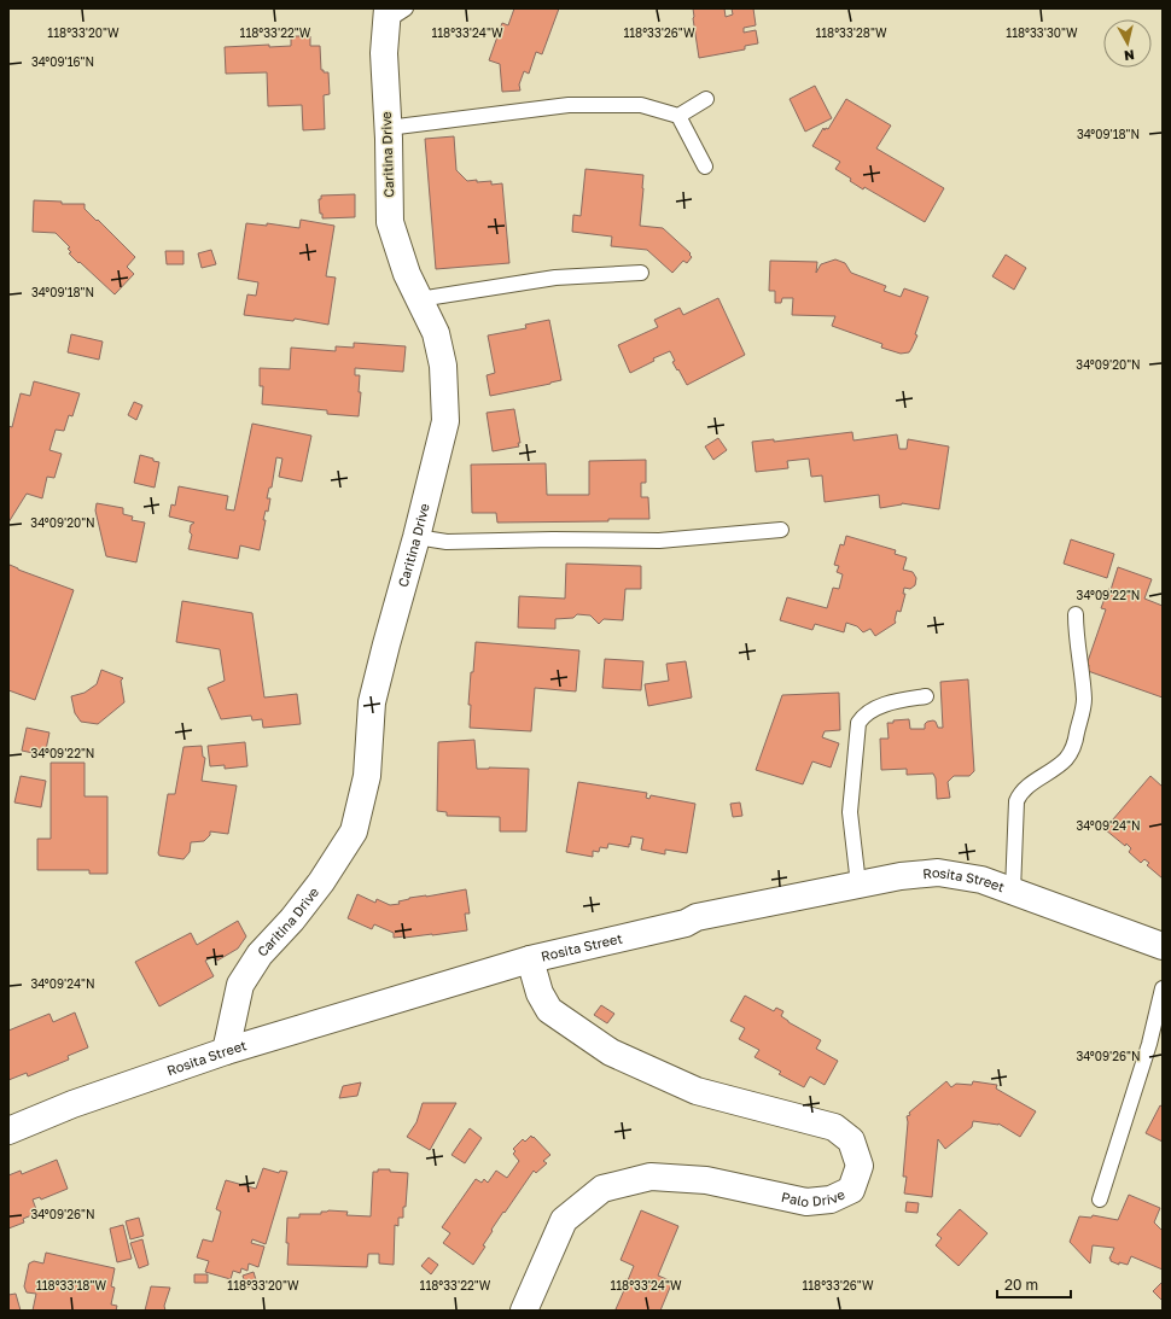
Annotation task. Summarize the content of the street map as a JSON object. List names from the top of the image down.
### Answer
{
  "streets": {
    "street": ["Caritina Drive", "Rosita Street", "Palo Drive"]
  },
  "crossings": [
    ["Caritina Drive", "Rosita Street"],
    ["Rosita Street", "Palo Drive"]
  ],
  "scale_bar": "20 m",
  "north": "bottom",
  "coordinates": [
    "118°33'20\"W",
    "118°33'22\"W",
    "118°33'24\"W",
    "118°33'26\"W",
    "118°33'28\"W",
    "118°33'30\"W",
    "34°09'16\"N",
    "34°09'18\"N",
    "34°09'20\"N",
    "34°09'22\"N",
    "34°09'24\"N",
    "34°09'26\"N",
    "118°33'18\"W"
  ]
}
